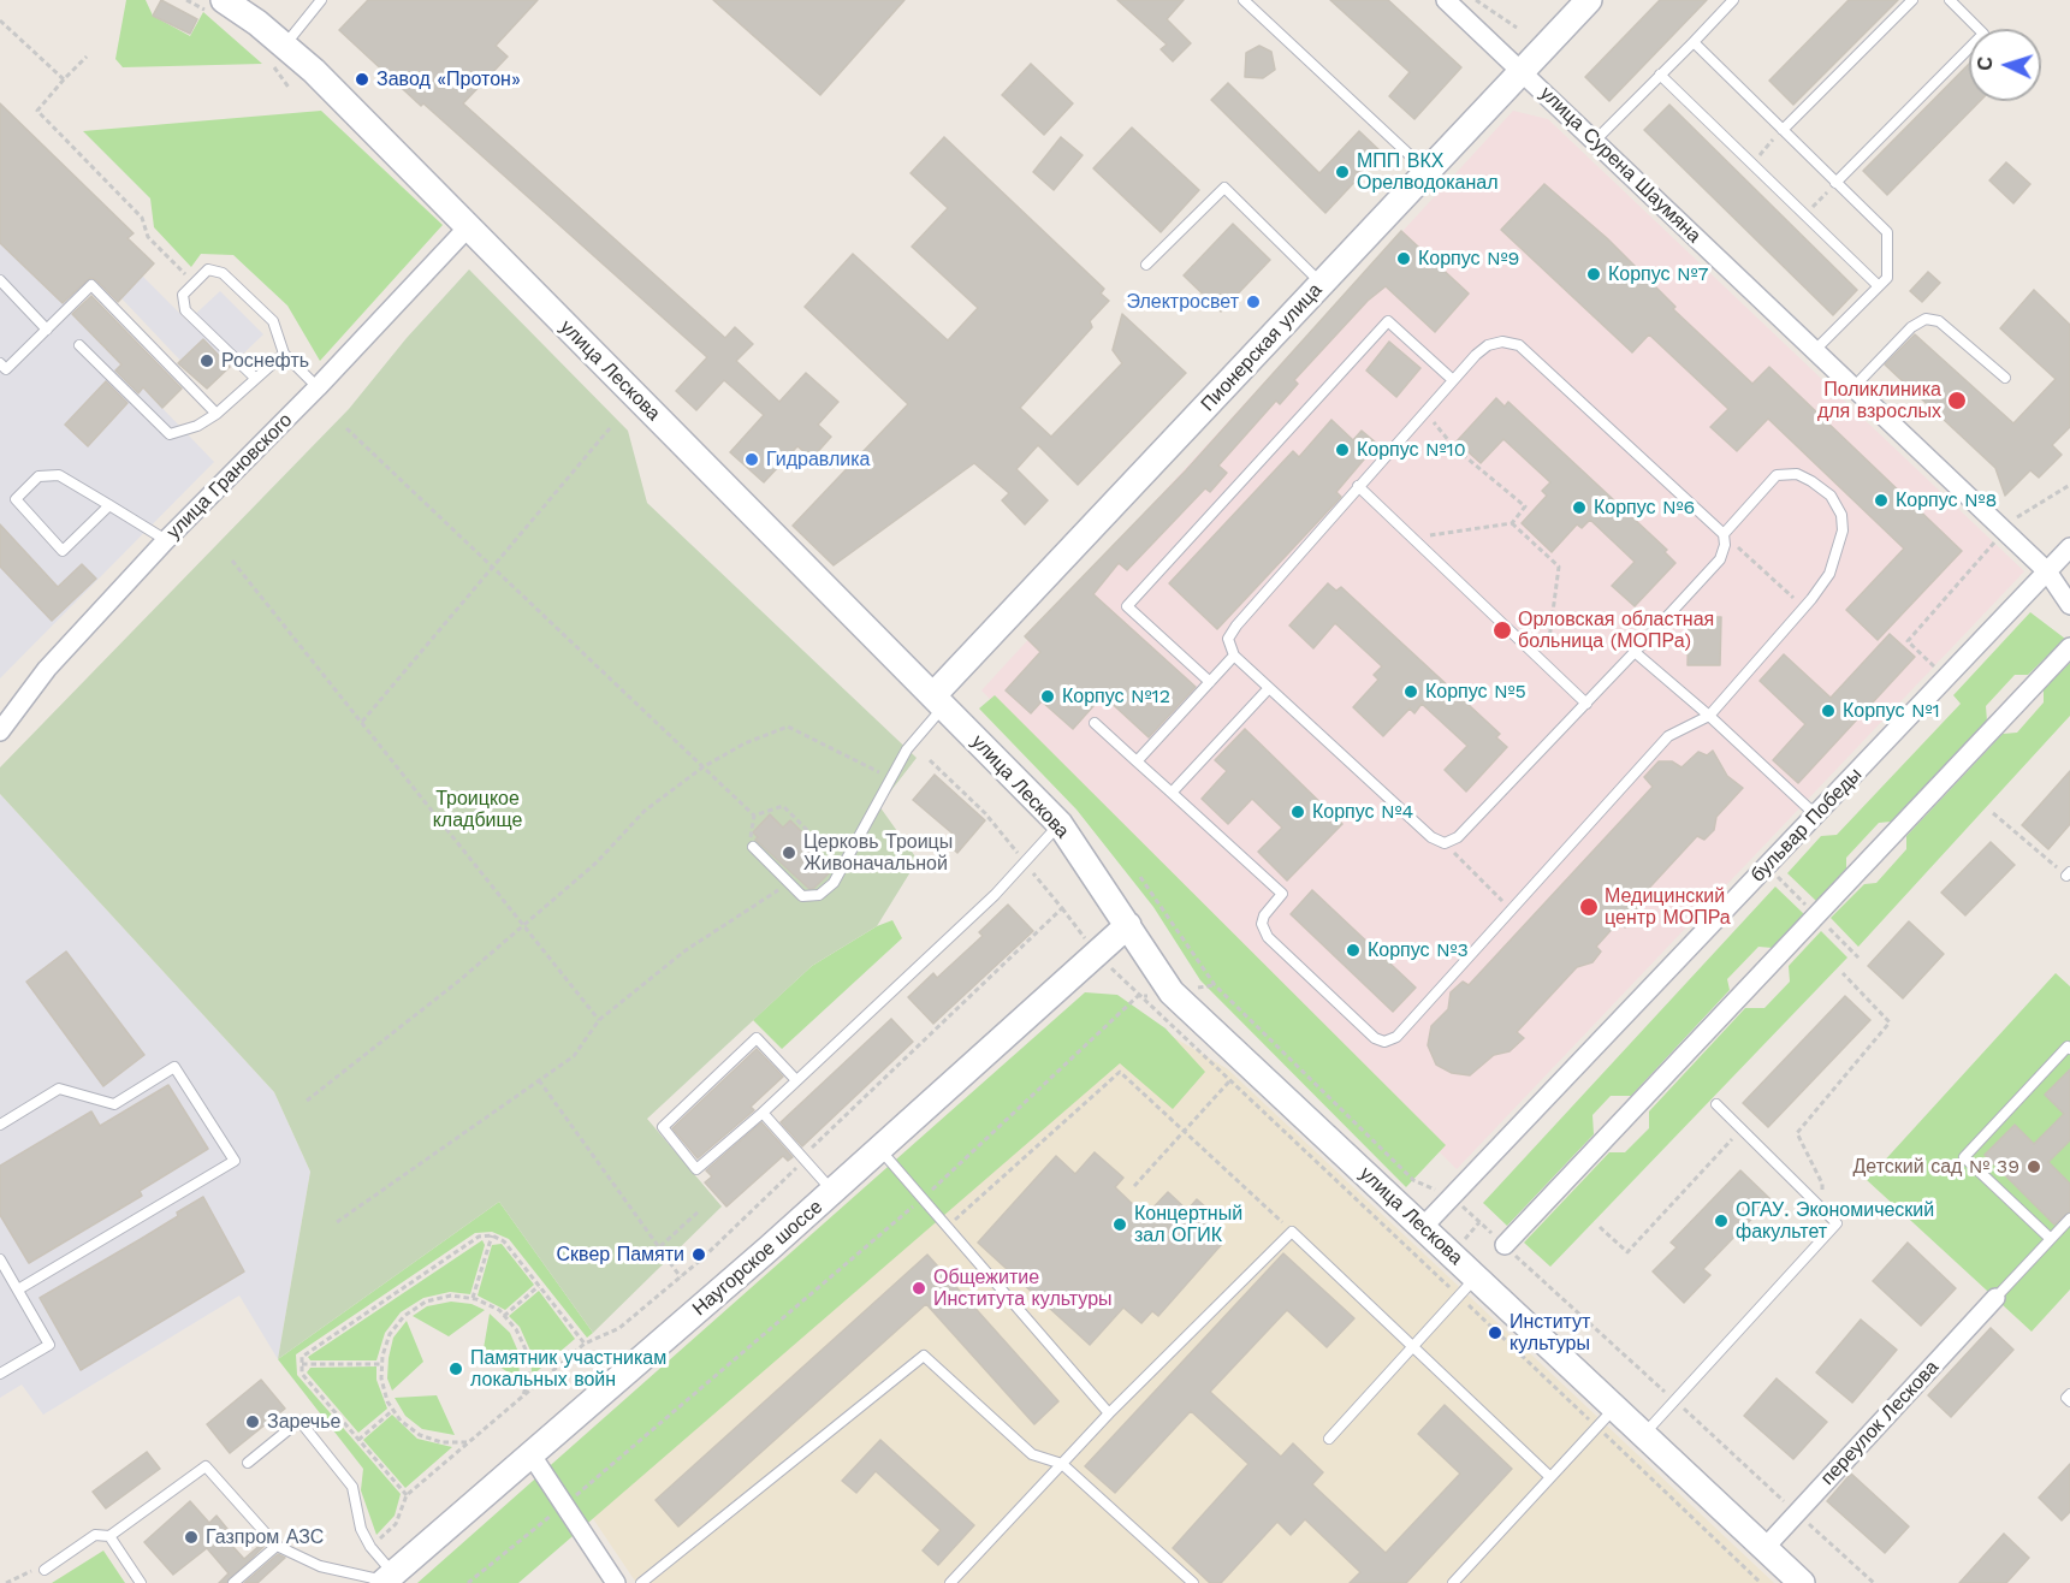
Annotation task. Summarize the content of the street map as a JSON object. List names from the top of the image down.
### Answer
{
  "streets": {
    "main road": ["Пионерская улица", "улица Лескова", "Наугорское шоссе"],
    "street": [
      "улица Сурена Шаумяна",
      "улица Грановского",
      "бульвар Победы",
      "переулок Лескова"
    ]
  },
  "crossings": [
    ["улица Сурена Шаумяна", "Пионерская улица"],
    ["улица Сурена Шаумяна", "бульвар Победы"],
    ["Пионерская улица", "улица Лескова"],
    ["улица Лескова", "улица Грановского"],
    ["улица Лескова", "бульвар Победы"],
    ["улица Лескова", "Наугорское шоссе"],
    ["улица Лескова", "переулок Лескова"]
  ],
  "parks": ["Троицкое кладбище"],
  "places": [
    "Завод «Протон»",
    "МПП ВКХ Орелводоканал",
    "Корпус №9",
    "Корпус №7",
    "Электросвет",
    "Роснефть",
    "Поликлиника для взрослых",
    "Корпус №10",
    "Гидравлика",
    "Корпус №8",
    "Корпус №6",
    "Орловская областная больница (МОПРа)",
    "Корпус №5",
    "Корпус №12",
    "Корпус №1",
    "Корпус №4",
    "Церковь Троицы Живоначальной",
    "Медицинский центр МОПРа",
    "Корпус №3",
    "Детский сад № 39",
    "ОГАУ. Экономический факультет",
    "Концертный зал ОГИК",
    "Сквер Памяти",
    "Общежитие Института культуры",
    "Институт культуры",
    "Памятник участникам локальных войн",
    "Заречье",
    "Газпром АЗС"
  ],
  "north": "left"
}
